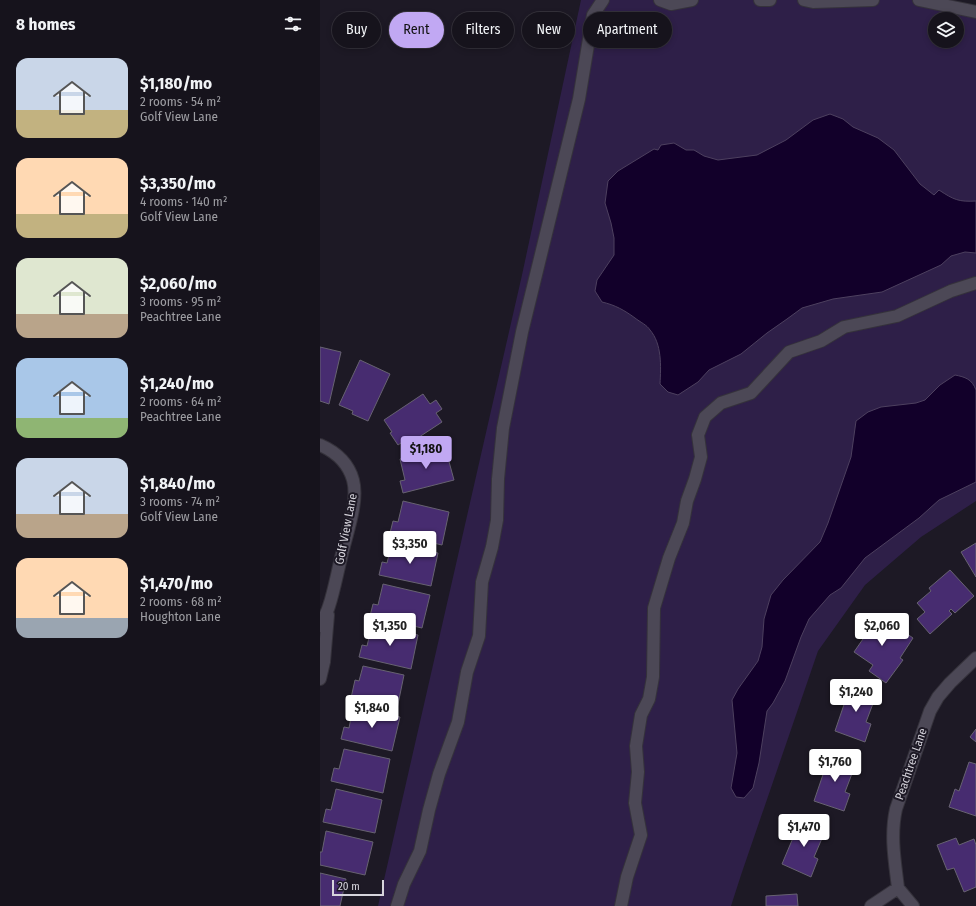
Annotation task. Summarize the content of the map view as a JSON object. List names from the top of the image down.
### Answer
{
  "streets": {
    "street": ["Golf View Lane", "Peachtree Lane"]
  },
  "scale_bar": "20 m",
  "page": {
    "heading": "8 homes",
    "chip": [
      "Buy",
      "Rent",
      "Filters",
      "New",
      "Apartment"
    ],
    "list": [
      {
        "name": "$1,180/mo",
        "note": "2 rooms · 54 m² · Golf View Lane"
      },
      {
        "name": "$3,350/mo",
        "note": "4 rooms · 140 m² · Golf View Lane"
      },
      {
        "name": "$2,060/mo",
        "note": "3 rooms · 95 m² · Peachtree Lane"
      },
      {
        "name": "$1,240/mo",
        "note": "2 rooms · 64 m² · Peachtree Lane"
      },
      {
        "name": "$1,840/mo",
        "note": "3 rooms · 74 m² · Golf View Lane"
      },
      {
        "name": "$1,470/mo",
        "note": "2 rooms · 68 m² · Houghton Lane"
      }
    ],
    "price": [
      "$1,180",
      "$3,350",
      "$1,350",
      "$2,060",
      "$1,240",
      "$1,840",
      "$1,760",
      "$1,470"
    ],
    "scale": "20 m"
  }
}
